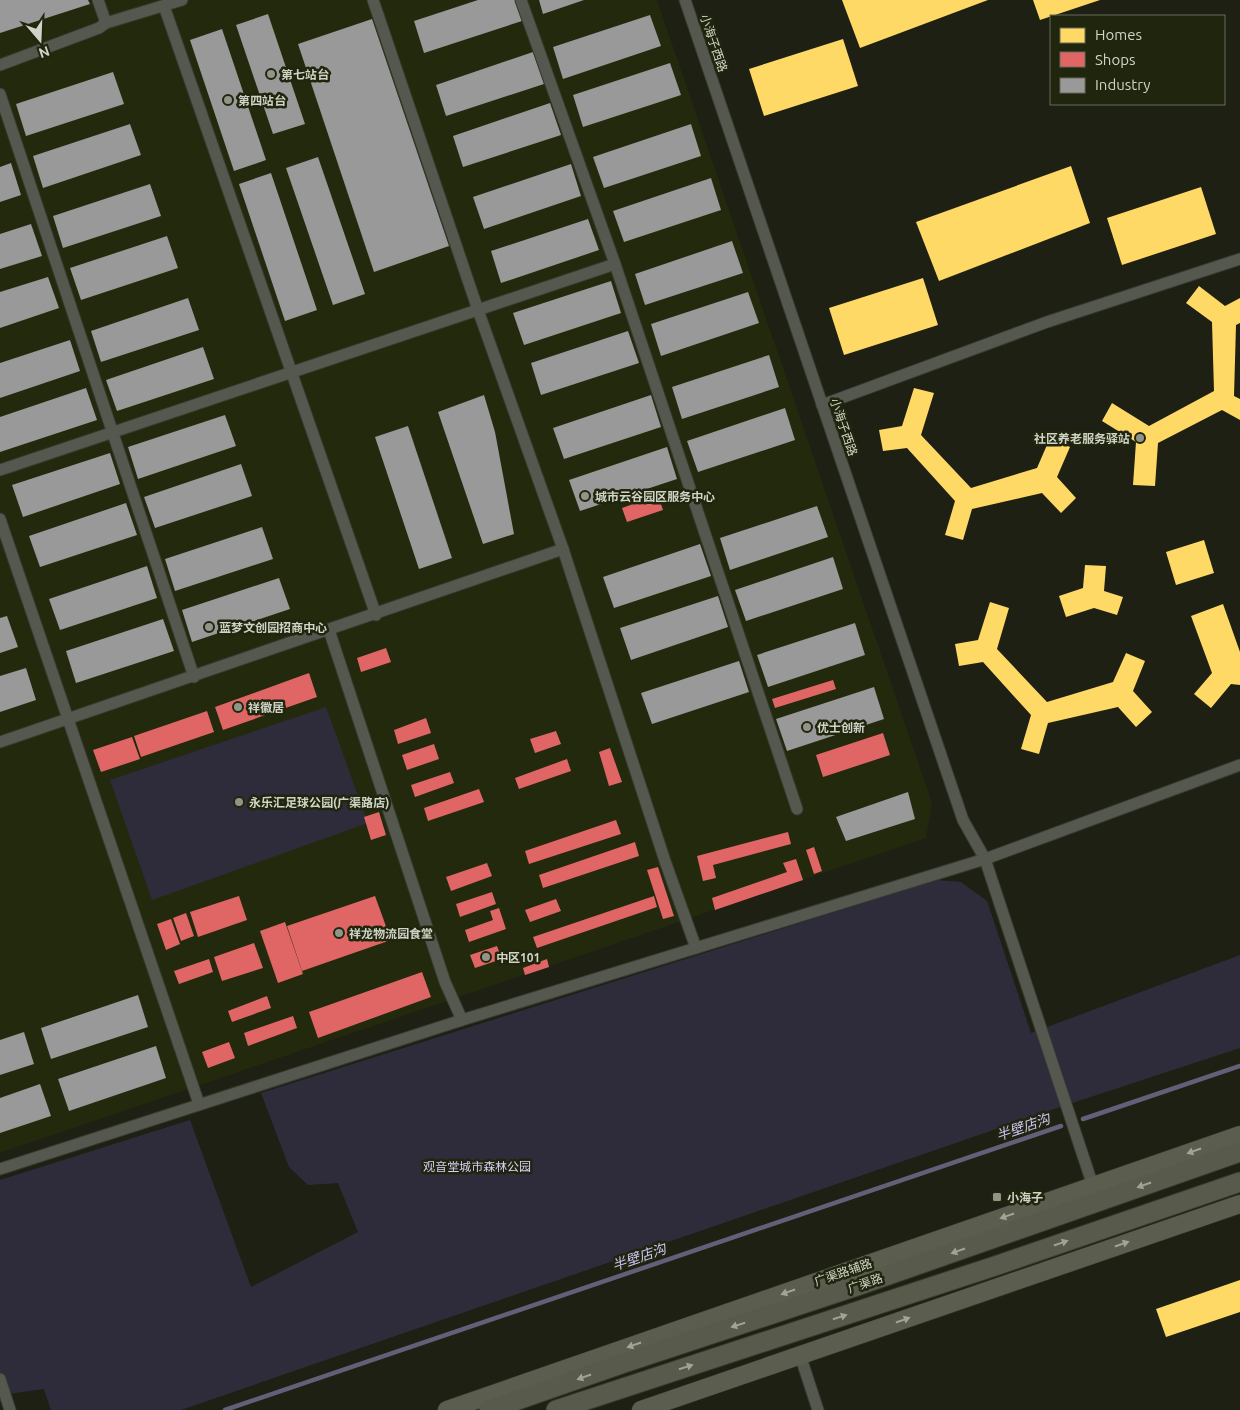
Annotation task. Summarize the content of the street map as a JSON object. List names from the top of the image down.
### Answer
{
  "streets": {
    "highway": ["广渠路"],
    "main road": ["广渠路辅路"],
    "street": ["小海子西路"]
  },
  "crossings": [
    ["小海子西路", "广渠路辅路"]
  ],
  "water": ["半壁店沟"],
  "parks": ["观音堂城市森林公园"],
  "places": {
    "other": [
      "第七站台",
      "第四站台",
      "社区养老服务驿站",
      "城市云谷园区服务中心",
      "蓝梦文创园招商中心",
      "祥徽居",
      "优士创新",
      "永乐汇足球公园(广渠路店)",
      "祥龙物流园食堂",
      "中区101"
    ],
    "transit": ["小海子"]
  },
  "legend": ["Homes", "Shops", "Industry"],
  "north": "bottom"
}
